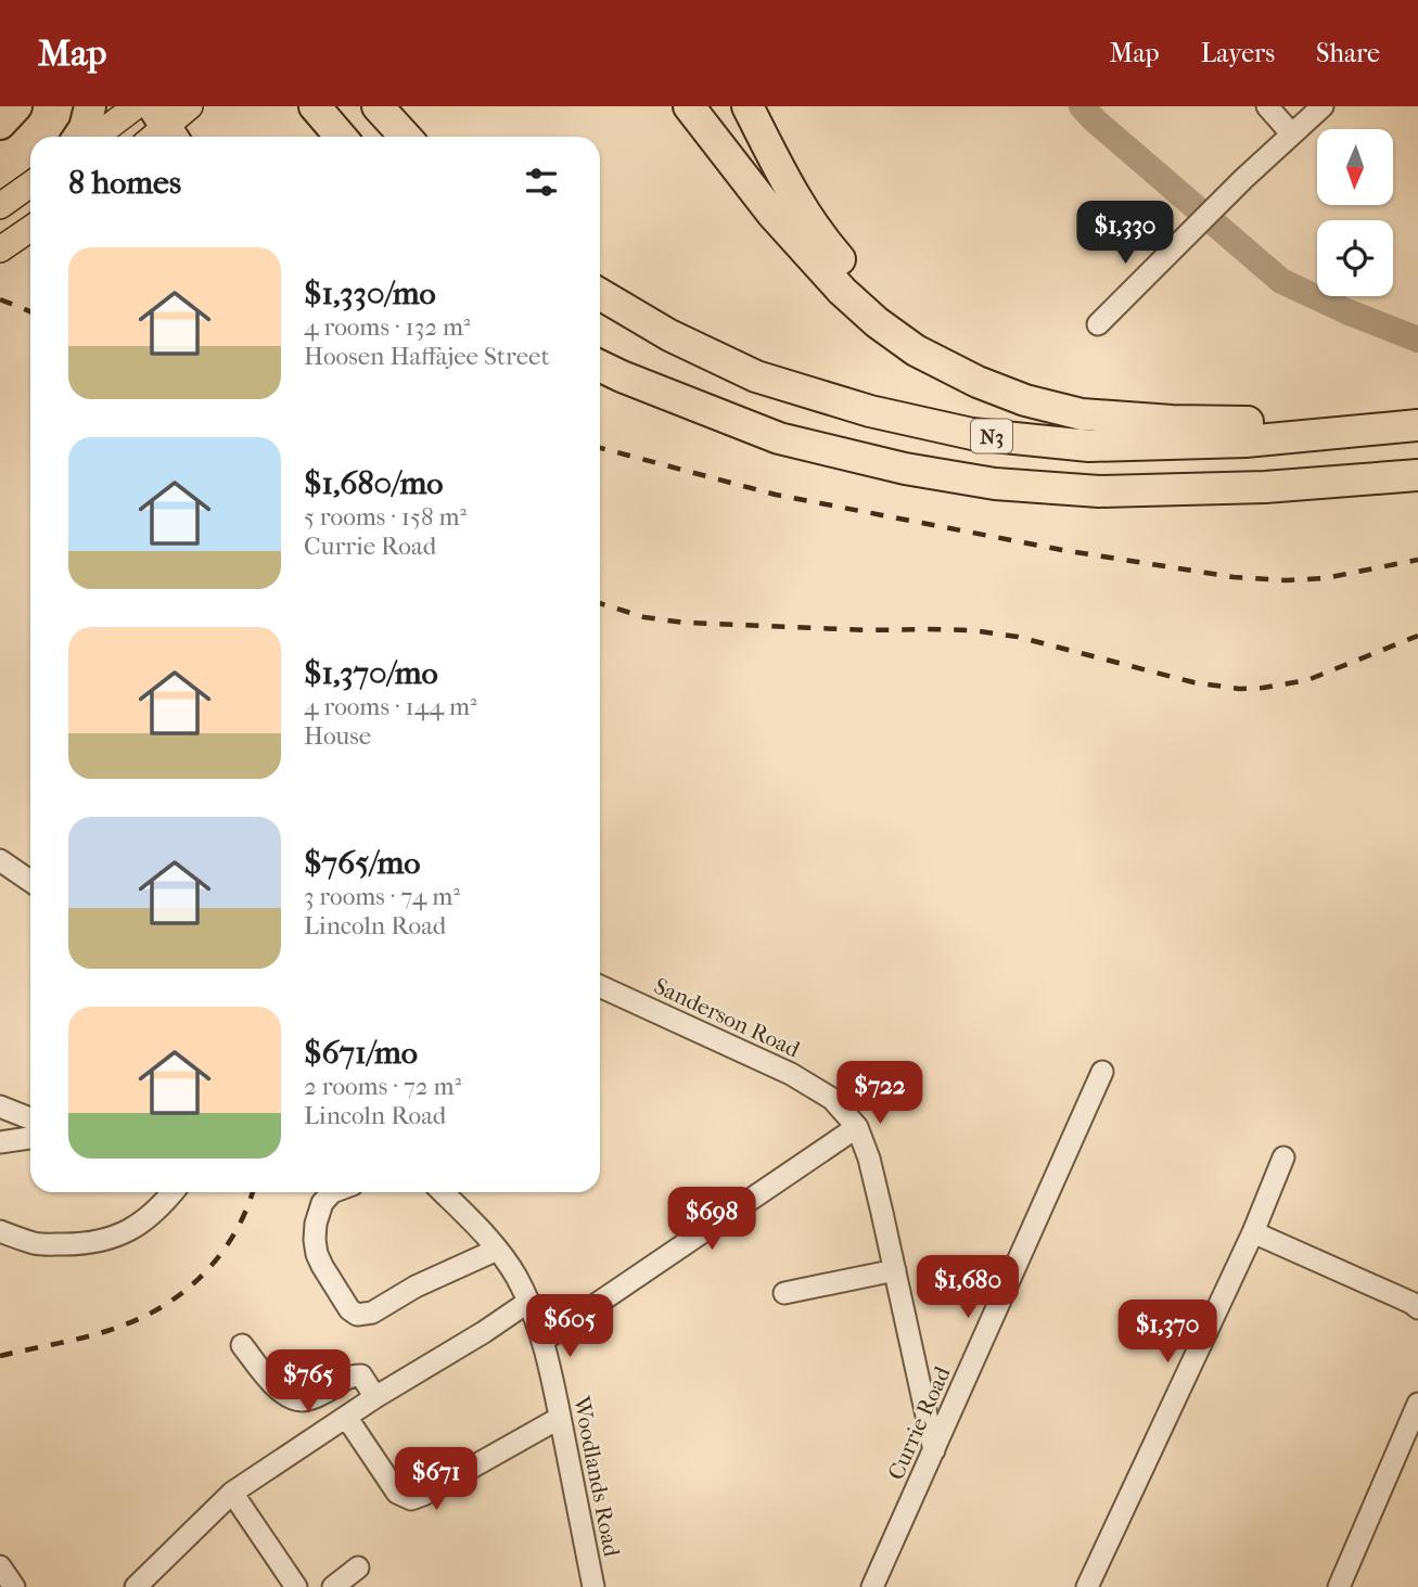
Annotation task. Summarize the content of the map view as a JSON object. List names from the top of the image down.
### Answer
{
  "streets": {
    "highway": ["N3"],
    "street": ["Sanderson Road", "Currie Road", "Woodlands Road"]
  },
  "crossings": [
    ["Sanderson Road", "Currie Road"]
  ],
  "north": "bottom",
  "page": {
    "header": "Map",
    "nav": ["Map", "Layers", "Share"],
    "heading": "8 homes",
    "price": [
      "$1,330",
      "$722",
      "$698",
      "$1,680",
      "$605",
      "$1,370",
      "$765",
      "$671"
    ],
    "list": [
      {
        "name": "$1,330/mo",
        "note": "4 rooms · 132 m² · Hoosen Haffajee Street"
      },
      {
        "name": "$1,680/mo",
        "note": "5 rooms · 158 m² · Currie Road"
      },
      {
        "name": "$1,370/mo",
        "note": "4 rooms · 144 m² · House"
      },
      {
        "name": "$765/mo",
        "note": "3 rooms · 74 m² · Lincoln Road"
      },
      {
        "name": "$671/mo",
        "note": "2 rooms · 72 m² · Lincoln Road"
      }
    ]
  }
}
